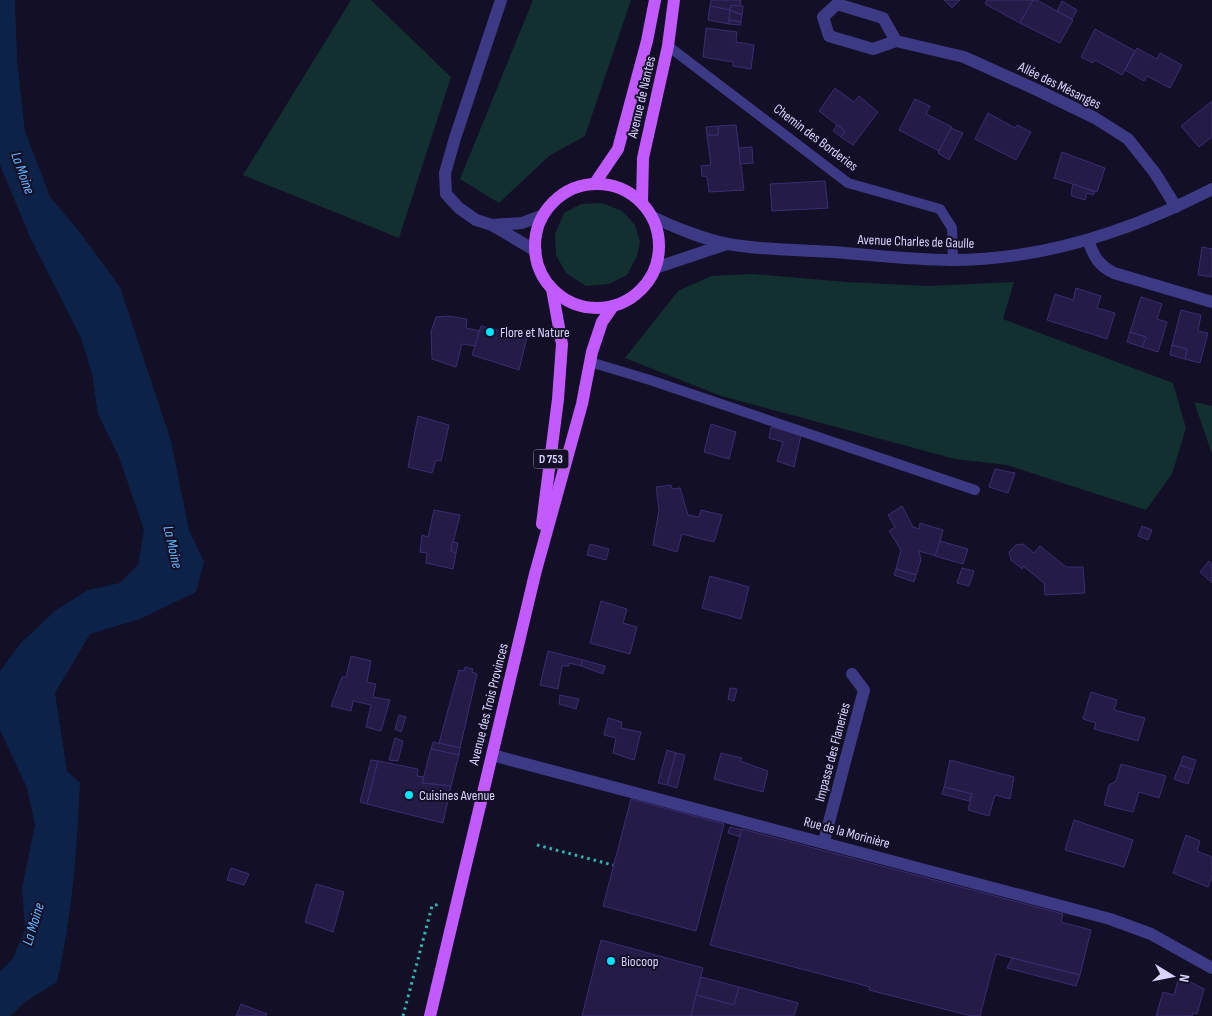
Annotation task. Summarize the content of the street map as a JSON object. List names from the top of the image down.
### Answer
{
  "streets": {
    "main road": ["Avenue de Nantes", "D 753", "Avenue des Trois Provinces"],
    "street": [
      "Allée des Mésanges",
      "Avenue Charles de Gaulle",
      "Impasse des Flaneries",
      "Rue de la Morinière"
    ],
    "lane": ["Chemin des Borderies"]
  },
  "crossings": [
    ["Allée des Mésanges", "Avenue Charles de Gaulle"],
    ["Avenue de Nantes", "Chemin des Borderies"],
    ["Avenue de Nantes", "Avenue Charles de Gaulle"],
    ["Avenue de Nantes", "Avenue des Trois Provinces"],
    ["Chemin des Borderies", "Avenue Charles de Gaulle"],
    ["Avenue Charles de Gaulle", "Avenue des Trois Provinces"],
    ["Avenue des Trois Provinces", "Rue de la Morinière"],
    ["Impasse des Flaneries", "Rue de la Morinière"]
  ],
  "water": ["La Moine"],
  "places": ["Flore et Nature", "Cuisines Avenue", "Biocoop"],
  "north": "right"
}
